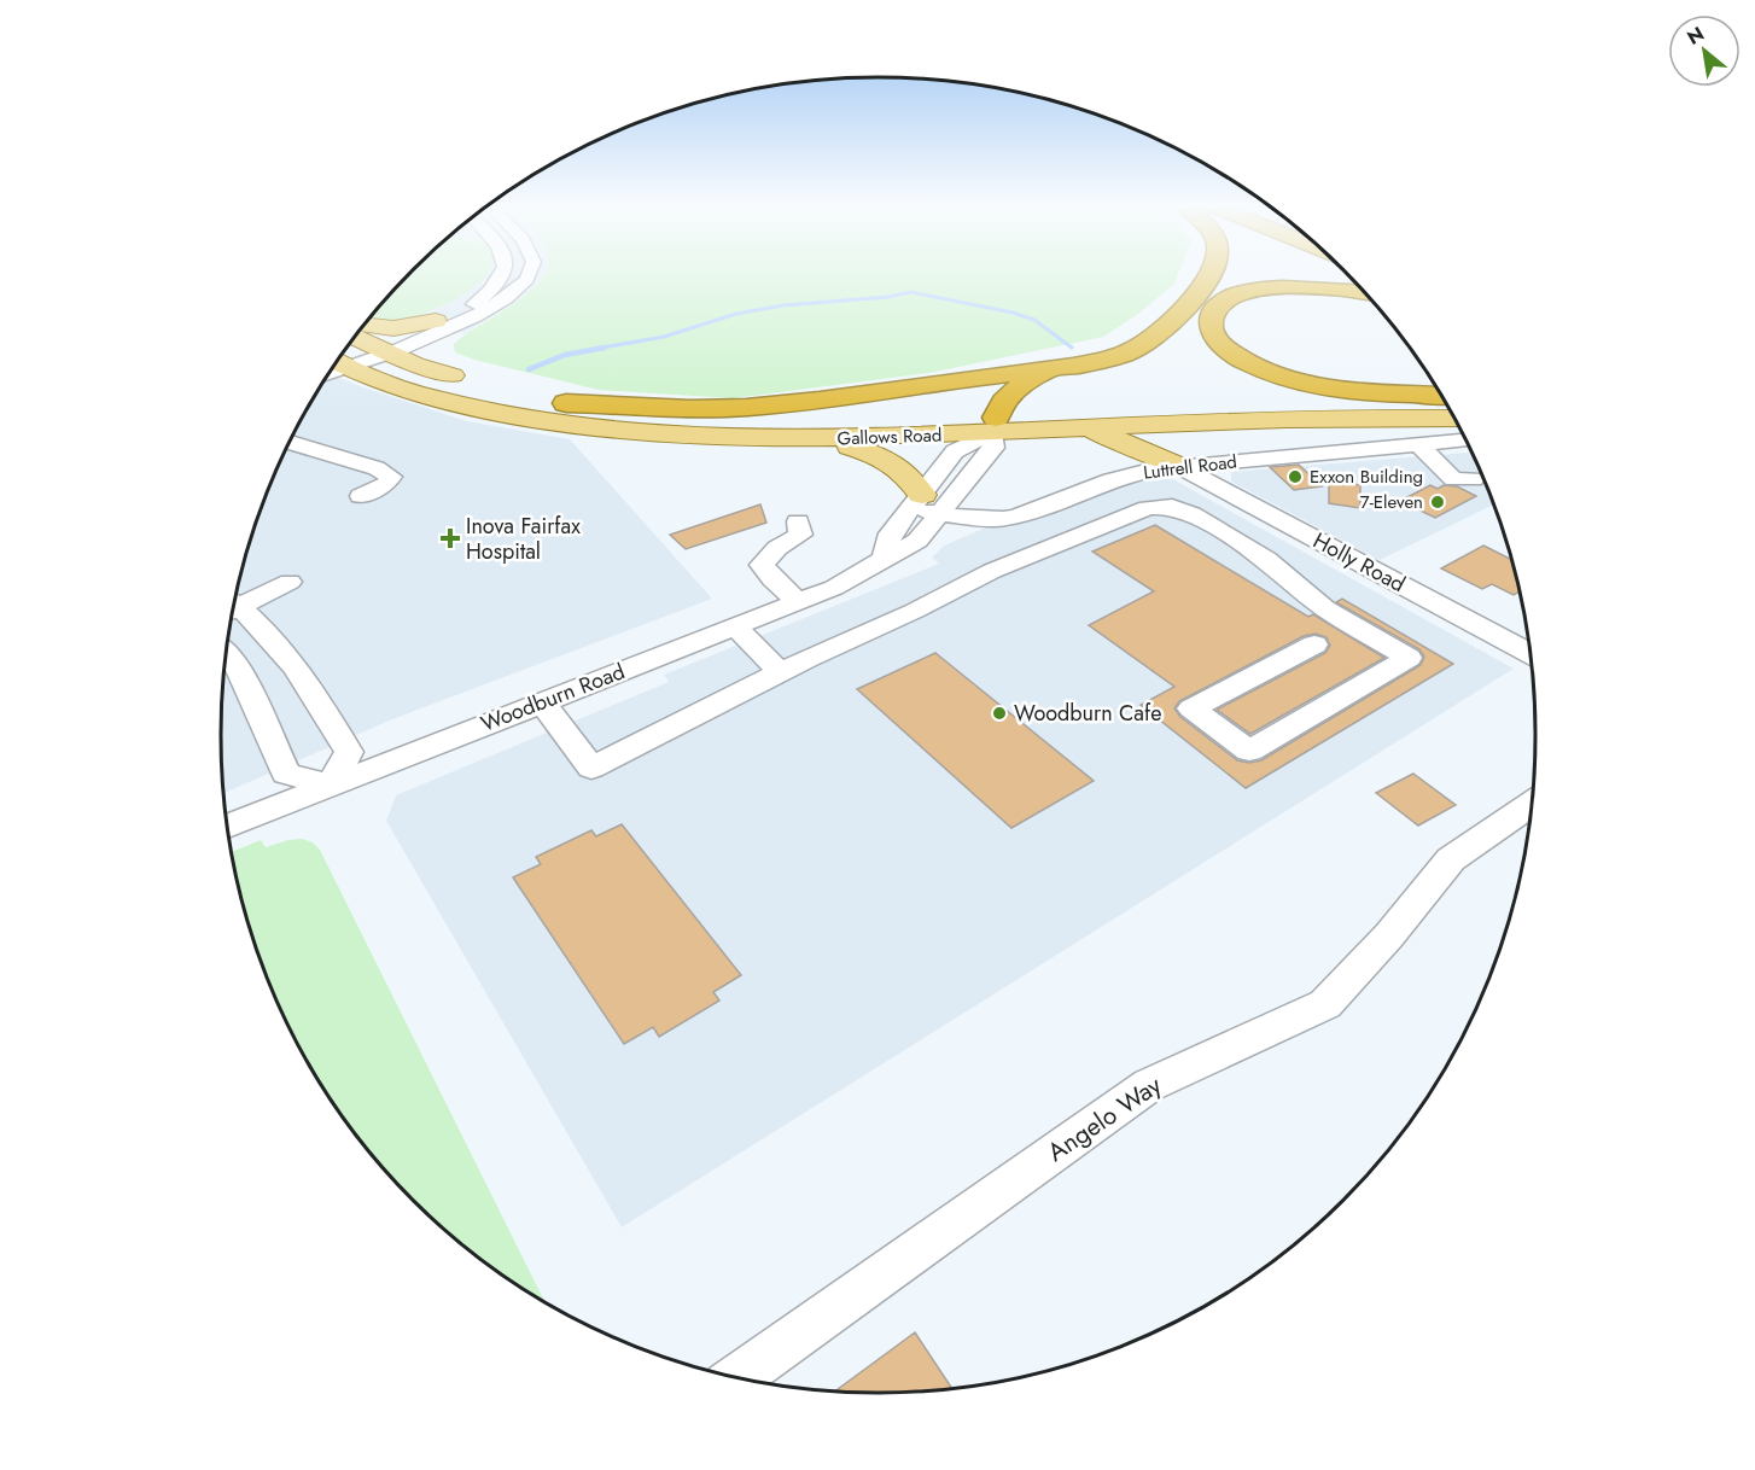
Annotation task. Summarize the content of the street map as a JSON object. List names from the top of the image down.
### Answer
{
  "streets": {
    "main road": ["Gallows Road"],
    "street": [
      "Luttrell Road",
      "Holly Road",
      "Woodburn Road",
      "Angelo Way"
    ]
  },
  "crossings": [
    ["Gallows Road", "Woodburn Road"],
    ["Luttrell Road", "Holly Road"],
    ["Luttrell Road", "Woodburn Road"]
  ],
  "places": {
    "other": ["Exxon Building", "7-Eleven", "Woodburn Cafe"],
    "health": ["Inova Fairfax Hospital"]
  },
  "north": "top left"
}
